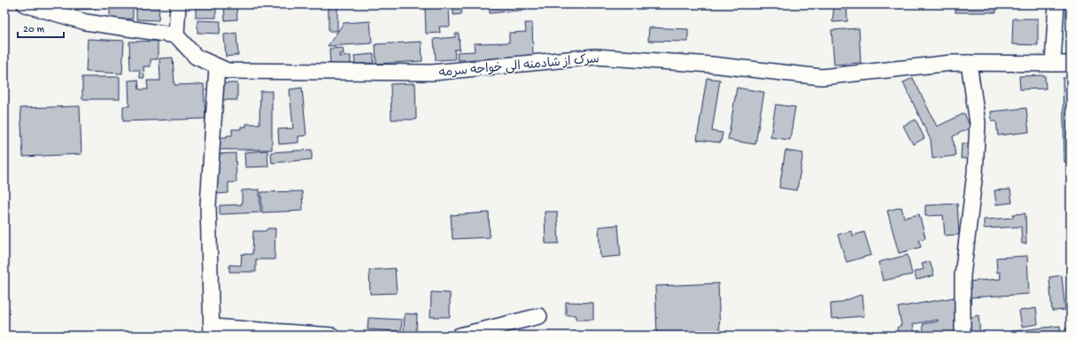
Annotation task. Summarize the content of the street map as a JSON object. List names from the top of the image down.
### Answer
{
  "streets": {
    "street": ["سرک از شادمنه الی خواجه سرمه"]
  },
  "scale_bar": "20 m"
}
